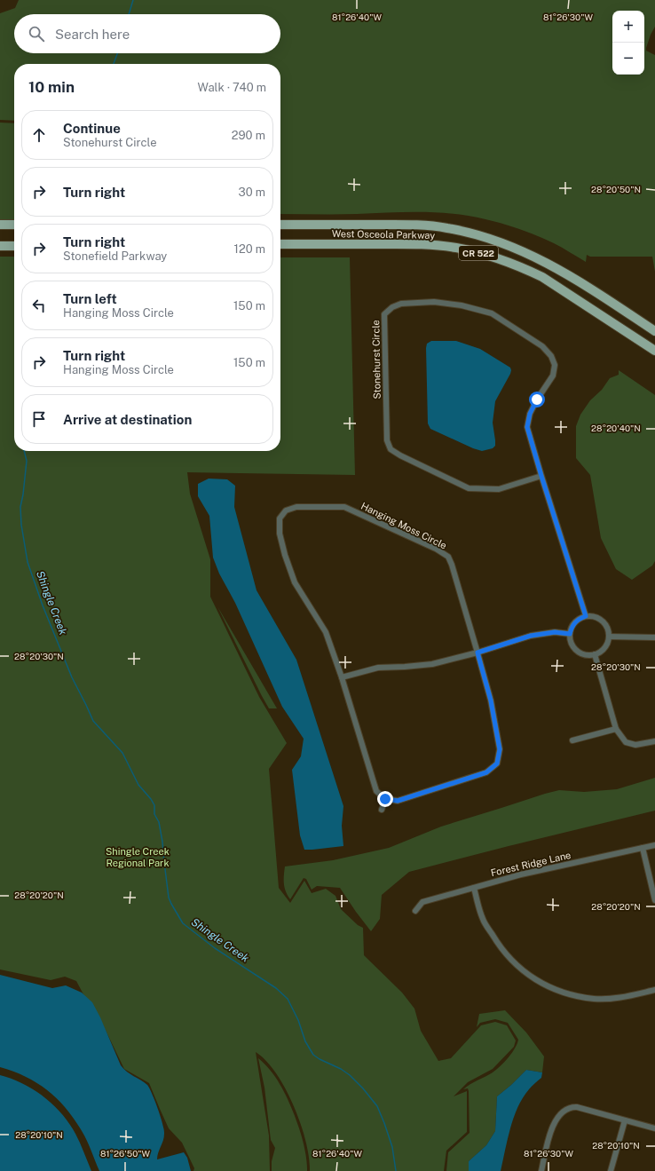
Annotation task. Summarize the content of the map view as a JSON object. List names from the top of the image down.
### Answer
{
  "streets": {
    "main road": ["West Osceola Parkway", "CR 522"],
    "street": ["Stonehurst Circle", "Hanging Moss Circle", "Forest Ridge Lane"]
  },
  "water": ["Shingle Creek"],
  "parks": ["Shingle Creek Regional Park"],
  "page": {
    "map_buttons": ["+", "−"],
    "search": "Search here",
    "heading": ["10 min", "Walk · 740 m"],
    "list": [
      ["Continue", "Stonehurst Circle", "290 m"],
      ["Turn right", "30 m"],
      ["Turn right", "Stonefield Parkway", "120 m"],
      ["Turn left", "Hanging Moss Circle", "150 m"],
      ["Turn right", "Hanging Moss Circle", "150 m"],
      "Arrive at destination"
    ]
  },
  "coordinates": [
    "81°26'40\"W",
    "81°26'30\"W",
    "28°20'50\"N",
    "28°20'40\"N",
    "28°20'30\"N",
    "28°20'20\"N",
    "28°20'10\"N",
    "81°26'50\"W"
  ]
}
